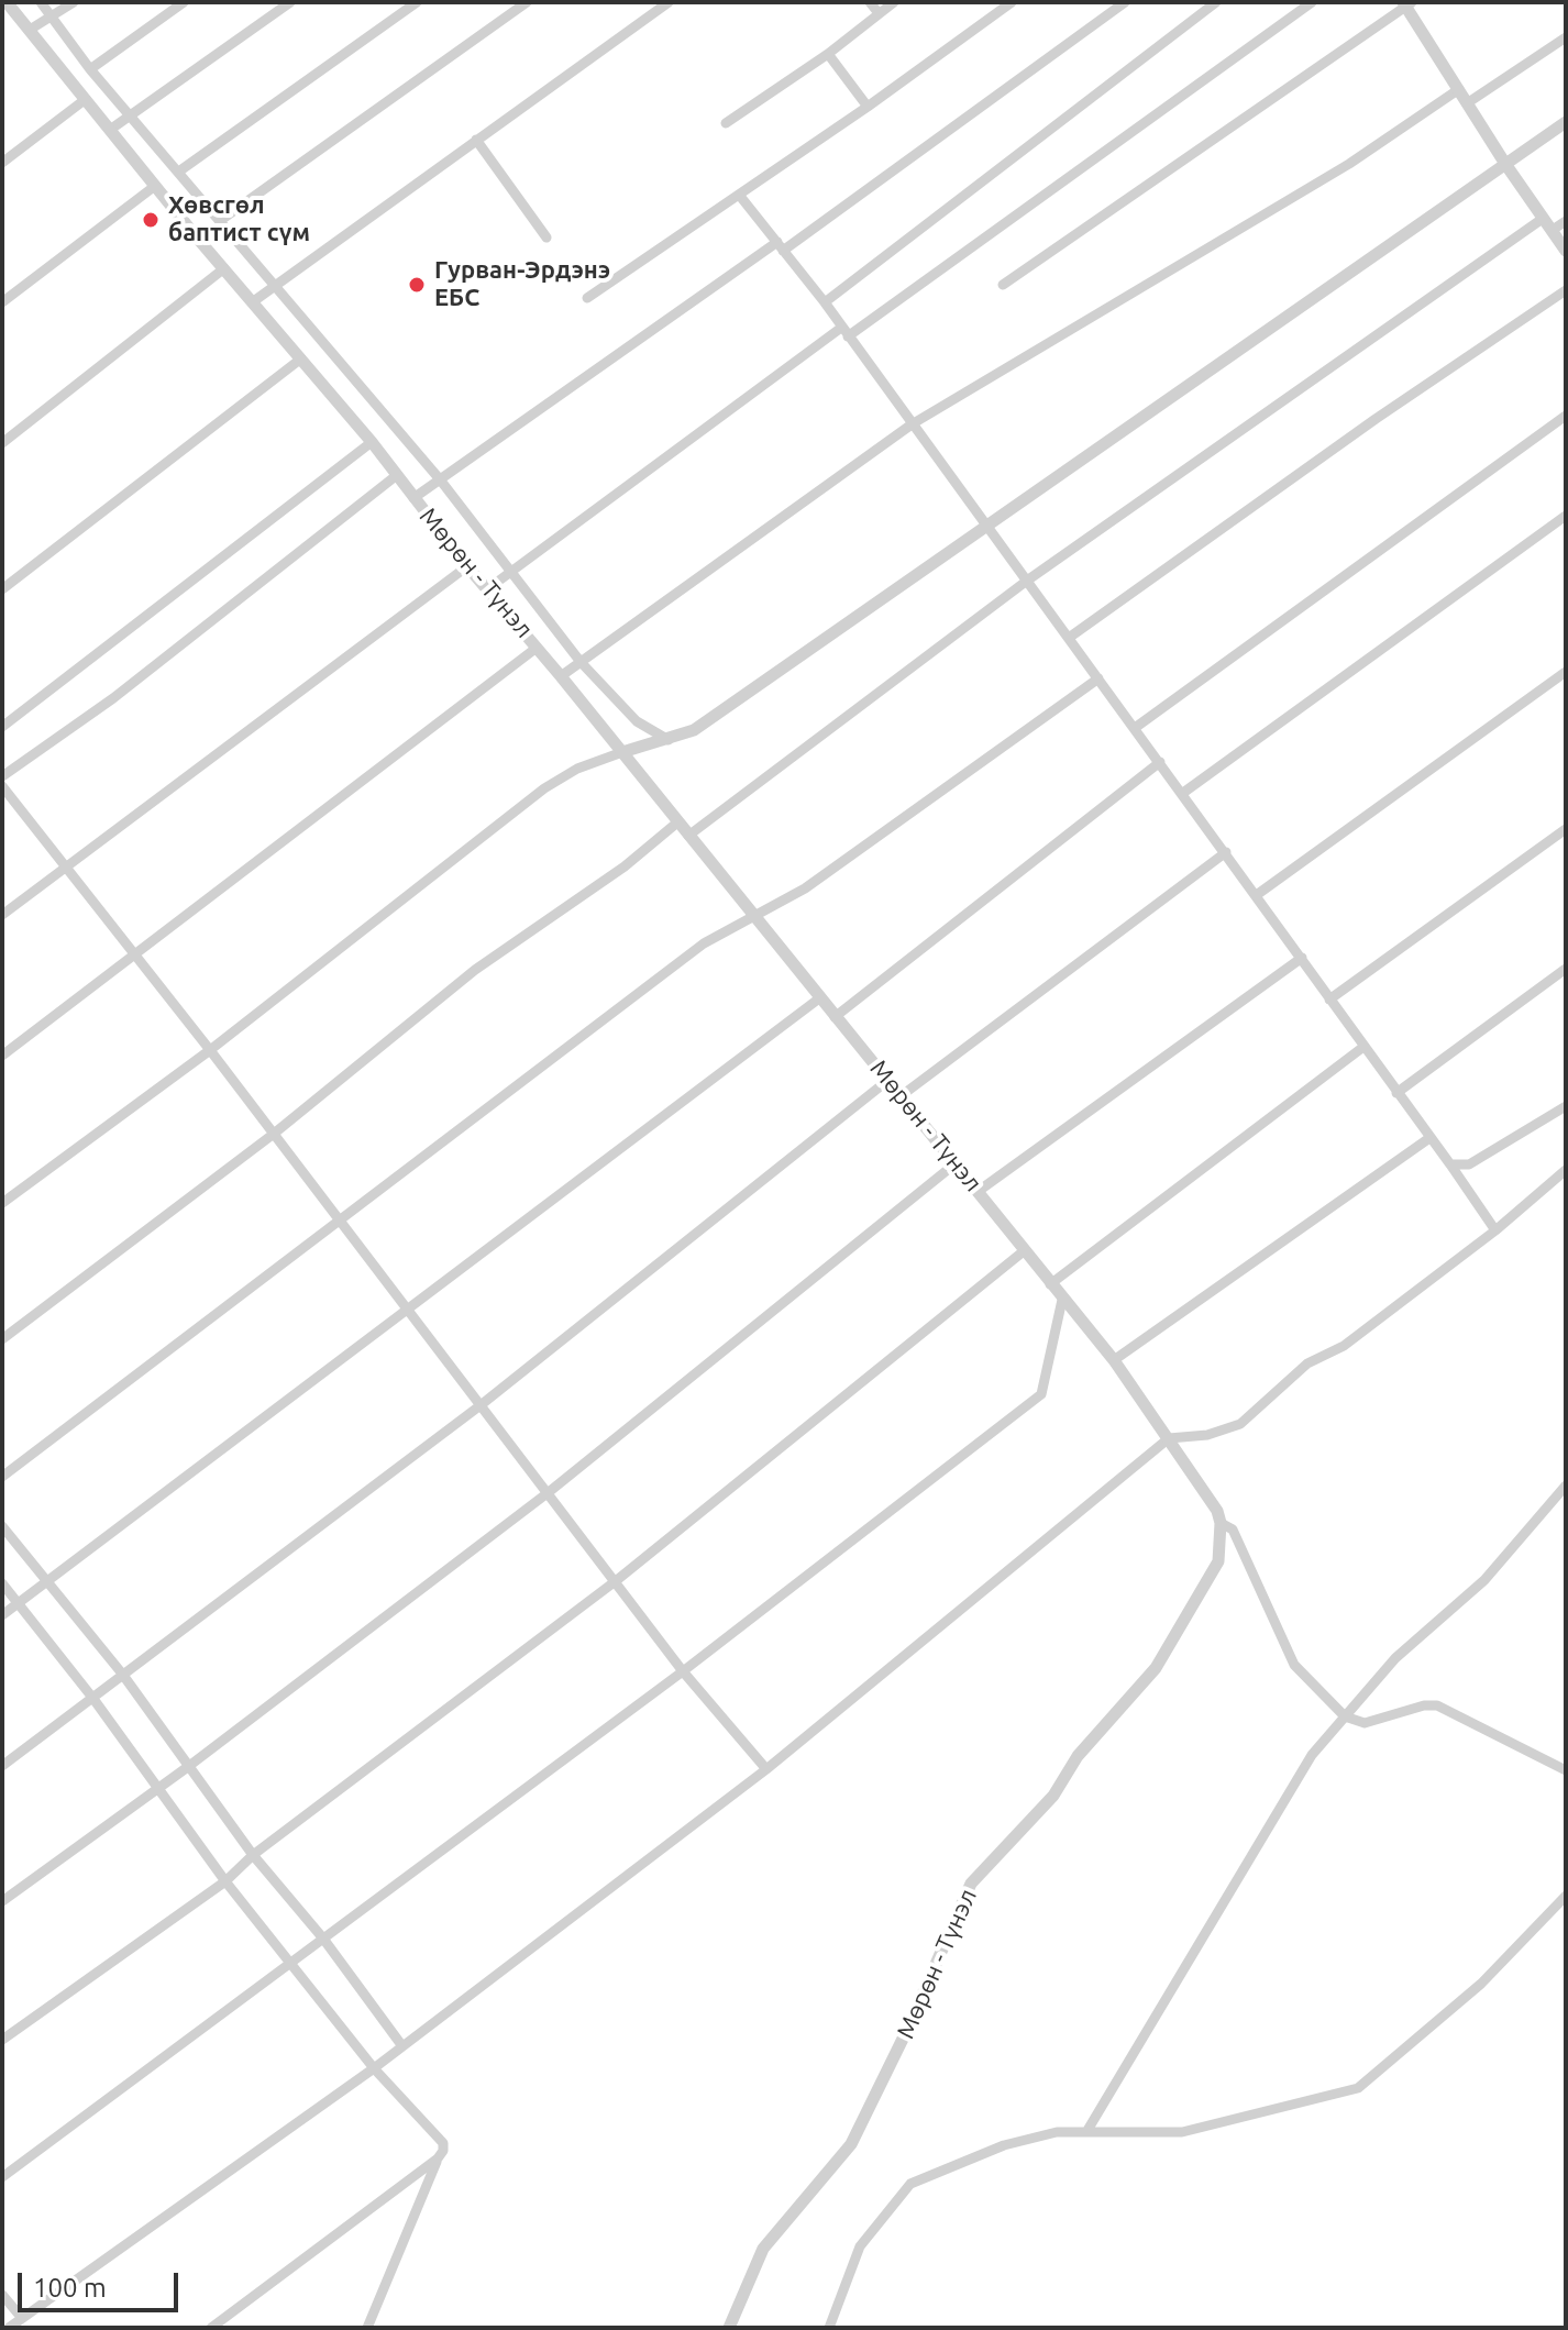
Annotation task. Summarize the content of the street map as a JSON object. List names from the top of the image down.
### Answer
{
  "streets": {
    "street": ["Мөрөн - Түнэл"]
  },
  "places": ["Хөвсгөл баптист сүм", "Гурван-Эрдэнэ ЕБС"],
  "scale_bar": "100 m"
}
